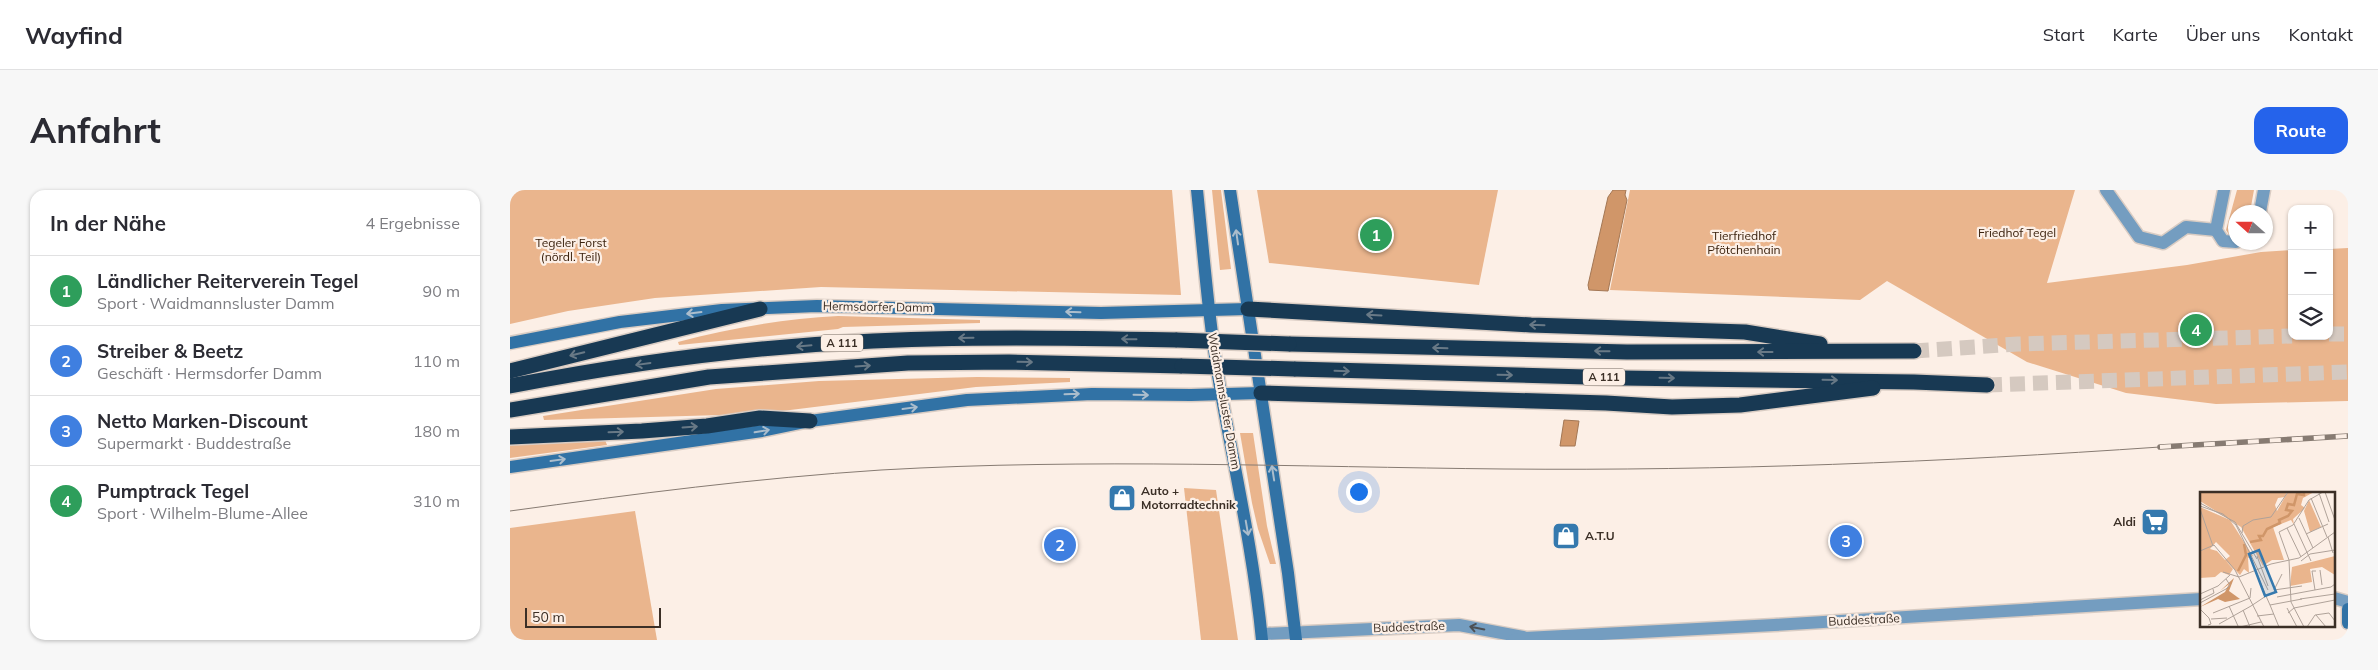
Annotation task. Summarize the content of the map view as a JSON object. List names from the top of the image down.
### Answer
{
  "streets": {
    "highway": ["A 111"],
    "main road": ["Hermsdorfer Damm", "Waidmannsluster Damm"],
    "street": ["Buddestraße"]
  },
  "crossings": [
    ["Hermsdorfer Damm", "Waidmannsluster Damm"],
    ["Waidmannsluster Damm", "Buddestraße"]
  ],
  "parks": ["Friedhof Tegel", "Tierfriedhof Pfötchenhain", "Tegeler Forst (nördl. Teil)"],
  "places": {
    "shop": ["Auto + Motorradtechnik", "A.T.U"],
    "supermarket": ["Aldi"]
  },
  "scale_bar": "50 m",
  "north": "left",
  "page": {
    "header": "Wayfind",
    "nav": [
      "Start",
      "Karte",
      "Über uns",
      "Kontakt"
    ],
    "buttons": "Route",
    "title": "Anfahrt",
    "heading": ["In der Nähe", "4 Ergebnisse"],
    "map_buttons": ["+", "−"],
    "pins": [
      "1",
      "4",
      "3",
      "2"
    ],
    "list": [
      {
        "mark": "1",
        "name": "Ländlicher Reiterverein Tegel",
        "note": "Sport · Waidmannsluster Damm",
        "value": "90 m"
      },
      {
        "mark": "2",
        "name": "Streiber & Beetz",
        "note": "Geschäft · Hermsdorfer Damm",
        "value": "110 m"
      },
      {
        "mark": "3",
        "name": "Netto Marken-Discount",
        "note": "Supermarkt · Buddestraße",
        "value": "180 m"
      },
      {
        "mark": "4",
        "name": "Pumptrack Tegel",
        "note": "Sport · Wilhelm-Blume-Allee",
        "value": "310 m"
      }
    ],
    "scale": "50 m"
  }
}
